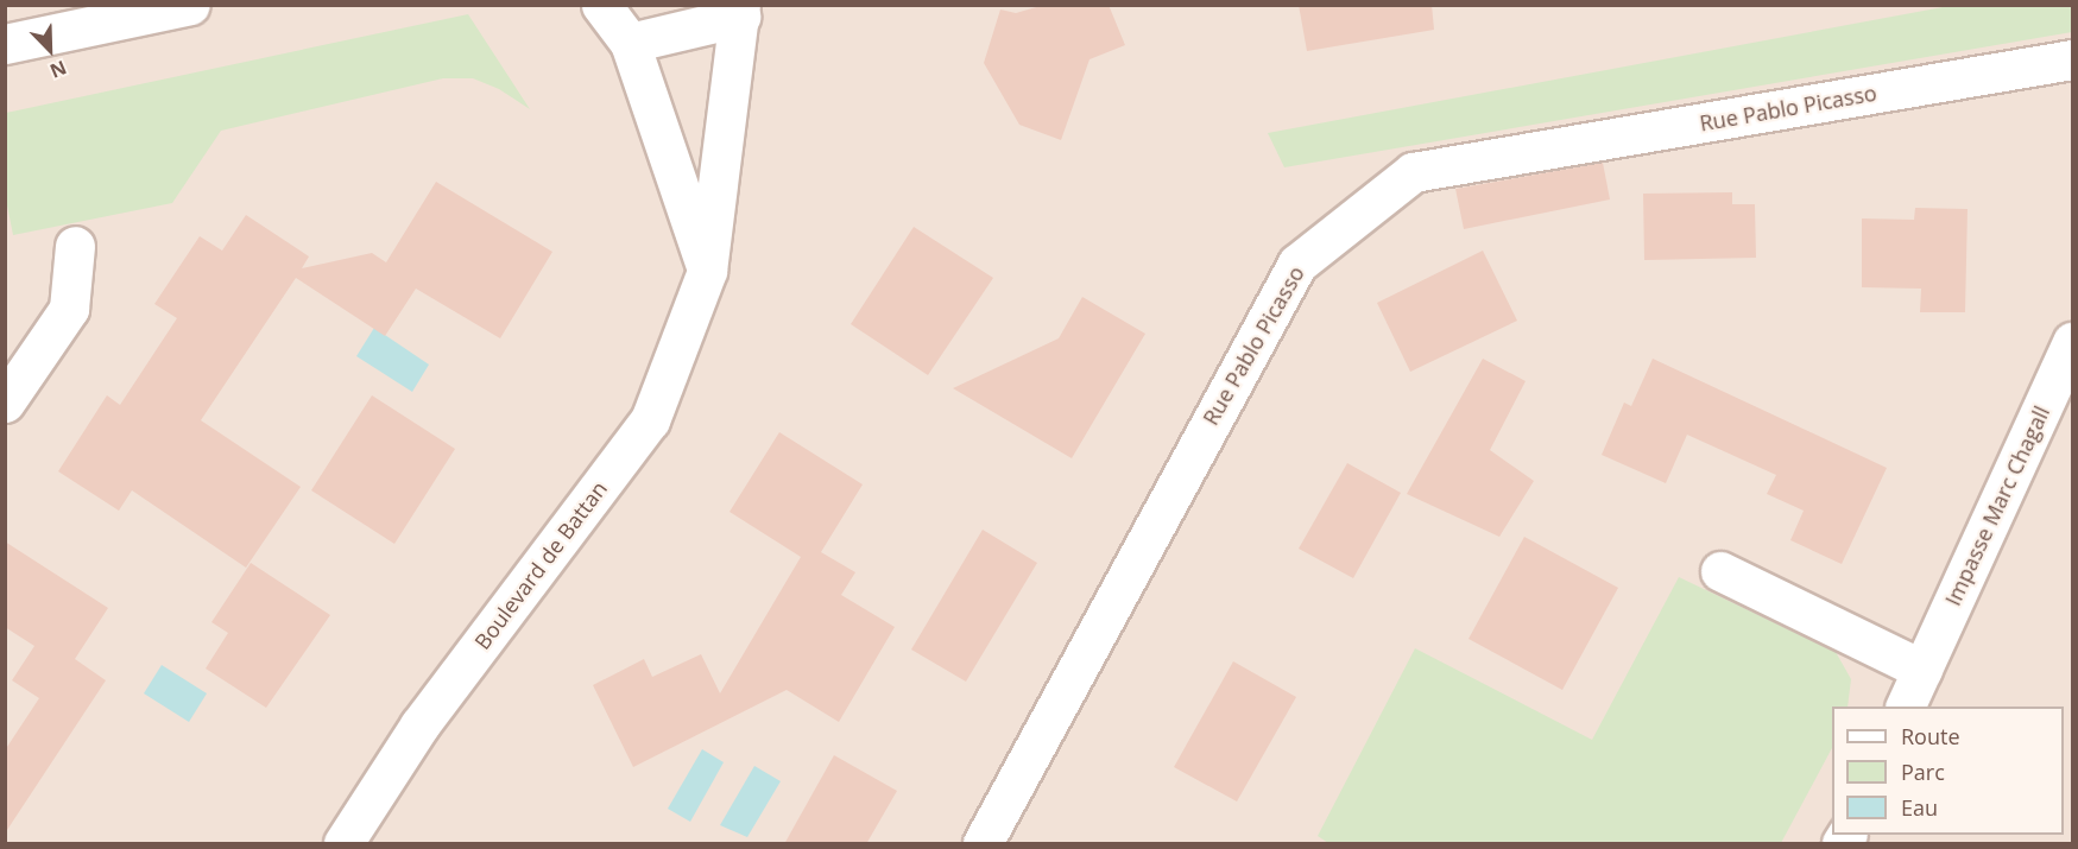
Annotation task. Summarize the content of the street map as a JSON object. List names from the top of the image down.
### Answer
{
  "streets": {
    "street": ["Rue Pablo Picasso", "Impasse Marc Chagall", "Boulevard de Battan"]
  },
  "legend": ["Route", "Parc", "Eau"],
  "north": "bottom right"
}
